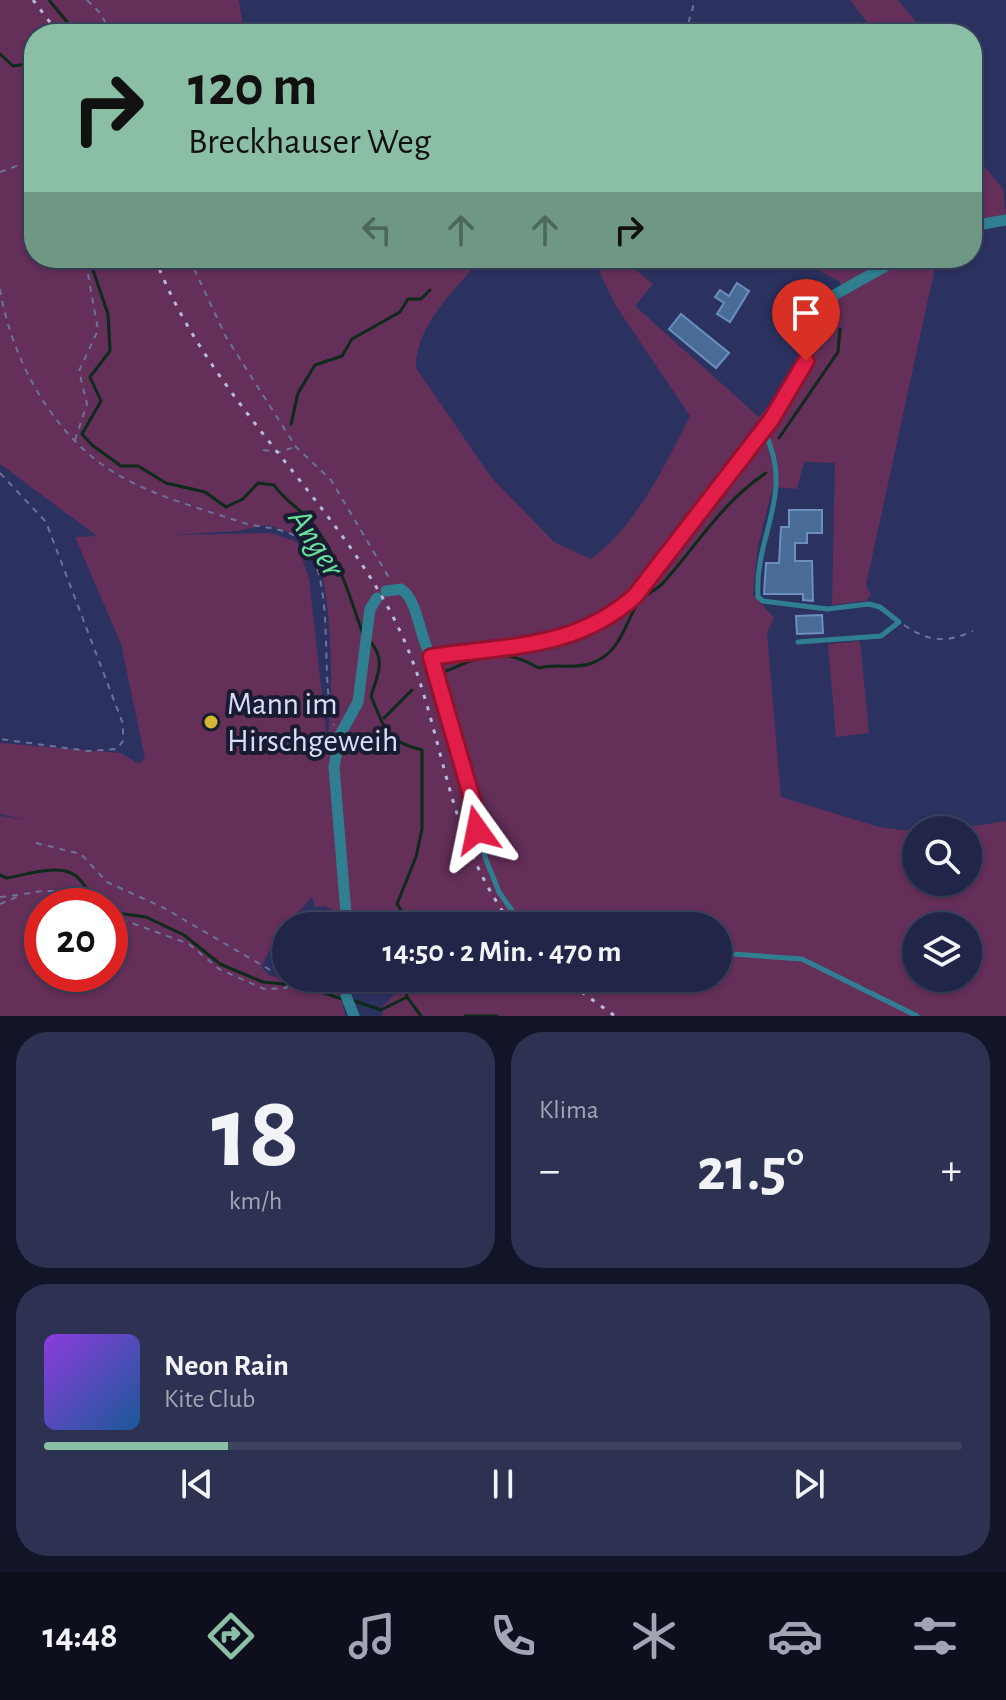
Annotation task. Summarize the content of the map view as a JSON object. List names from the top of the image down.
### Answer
{
  "water": ["Anger"],
  "places": ["Mann im Hirschgeweih"],
  "page": {
    "turn": ["120 m", "Breckhauser Weg"],
    "limit": "20",
    "trip": "14:50 · 2 Min. · 470 m",
    "tile": [
      ["18", "km/h"],
      "Klima"
    ],
    "heat": ["−", "21.5°", "+"],
    "song": ["Neon Rain", "Kite Club"],
    "tabs": "14:48"
  }
}
